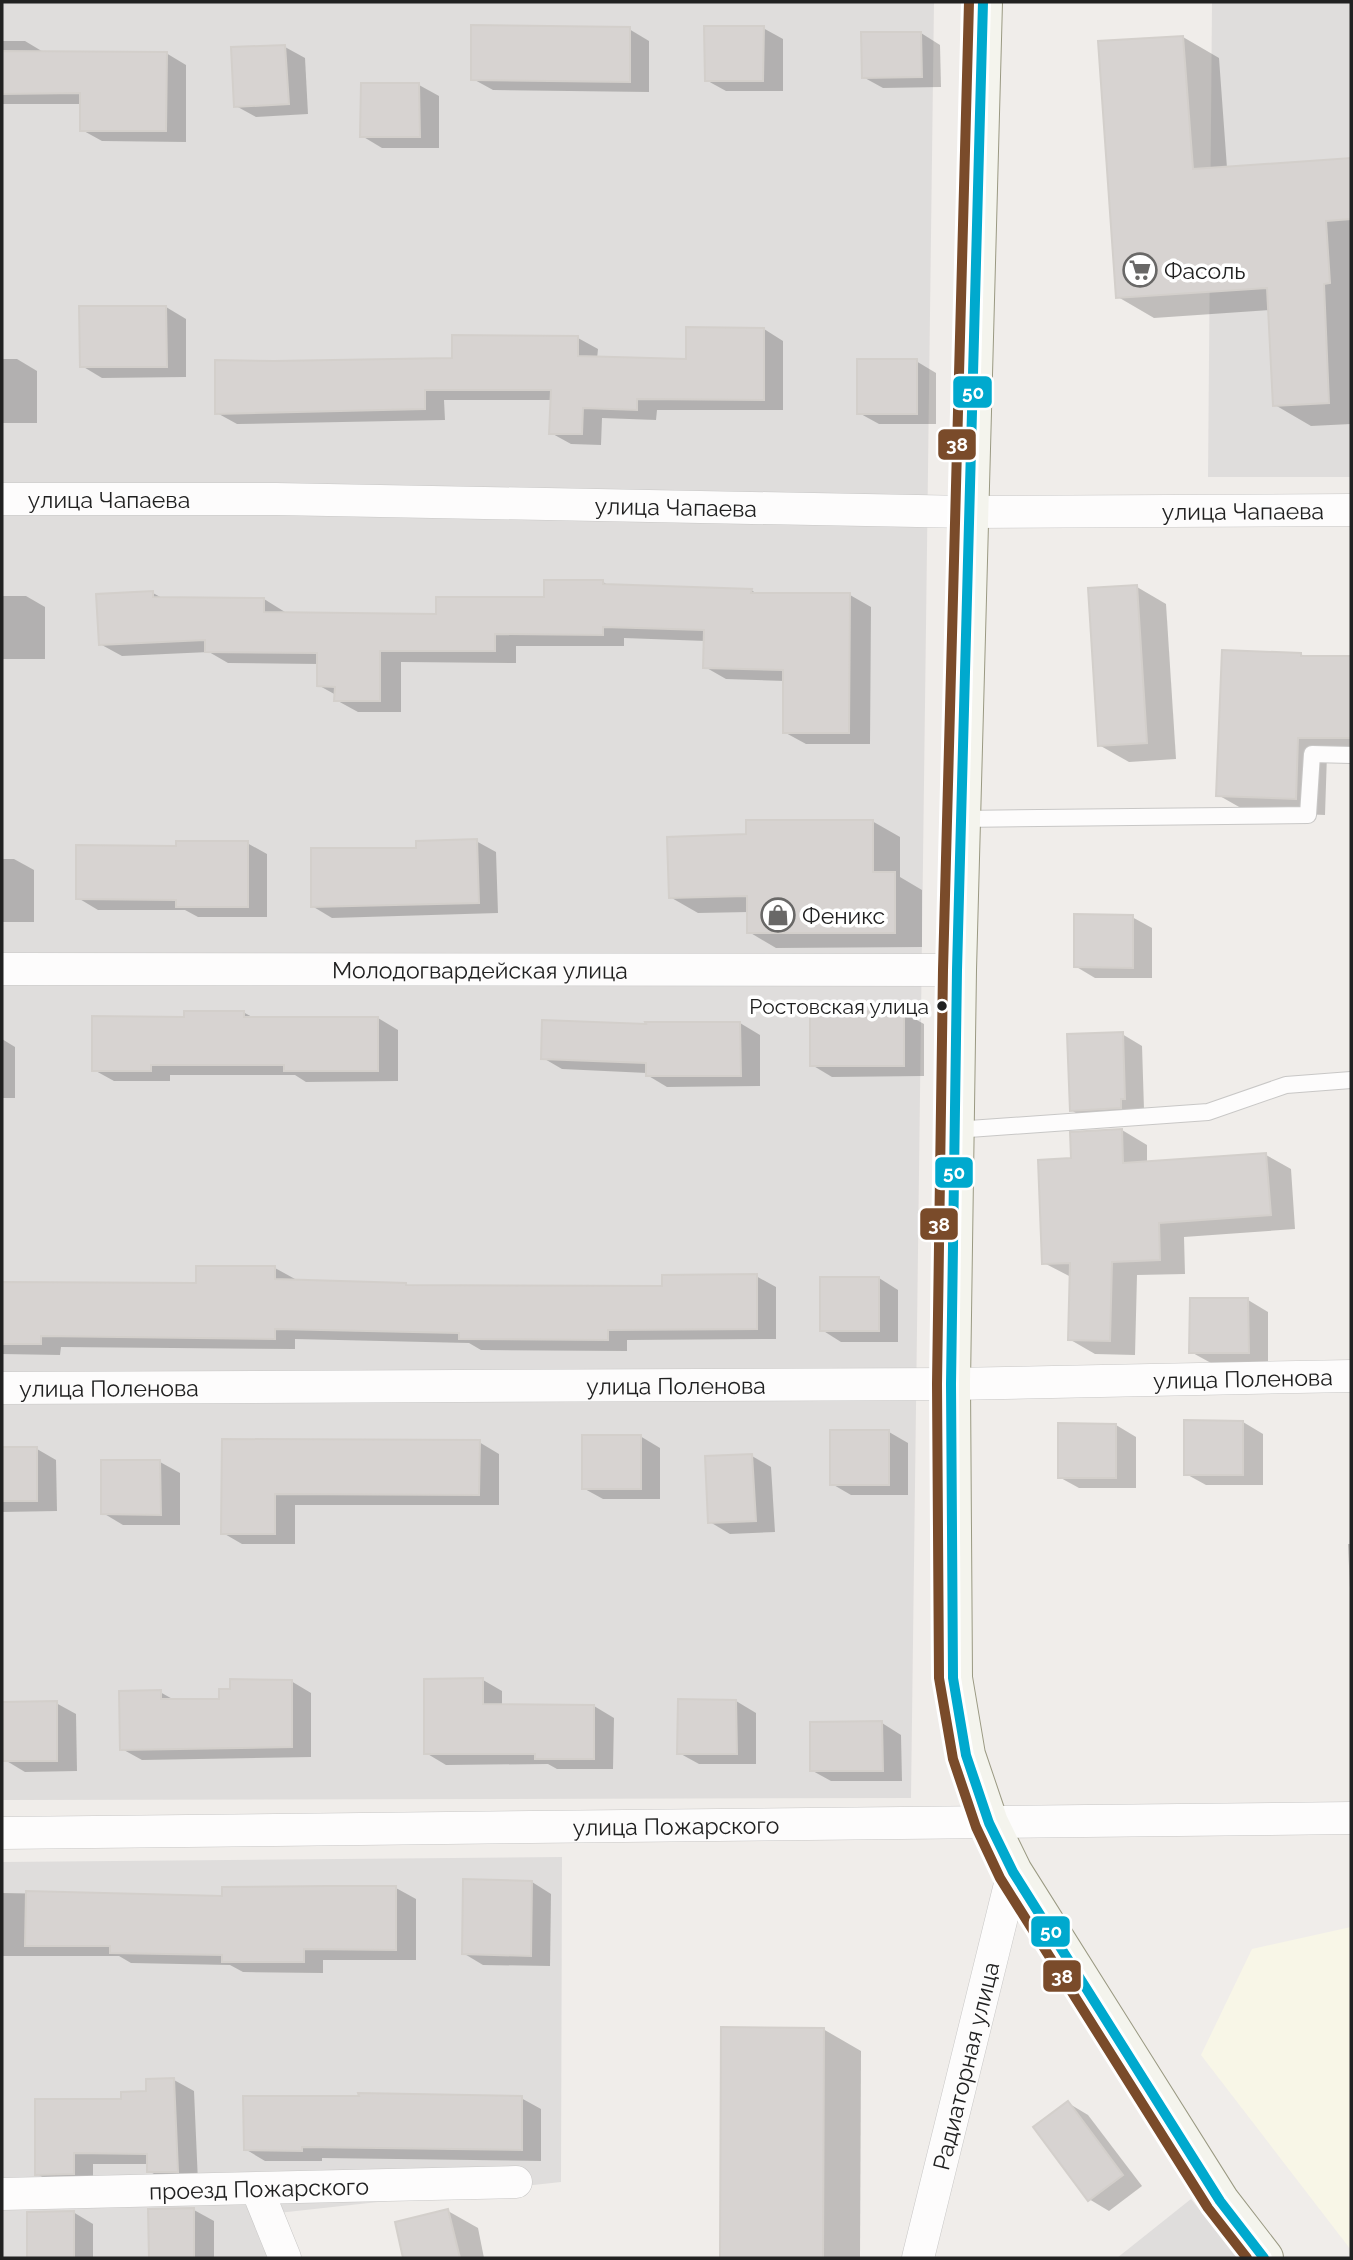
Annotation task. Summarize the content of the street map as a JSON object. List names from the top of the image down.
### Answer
{
  "streets": {
    "street": [
      "улица Чапаева",
      "Молодогвардейская улица",
      "улица Поленова",
      "улица Пожарского",
      "Радиаторная улица",
      "проезд Пожарского"
    ]
  },
  "places": {
    "supermarket": ["Фасоль"],
    "shop": ["Феникс"],
    "other": ["Ростовская улица"]
  },
  "lines": ["transit line 50", "transit line 38"]
}
